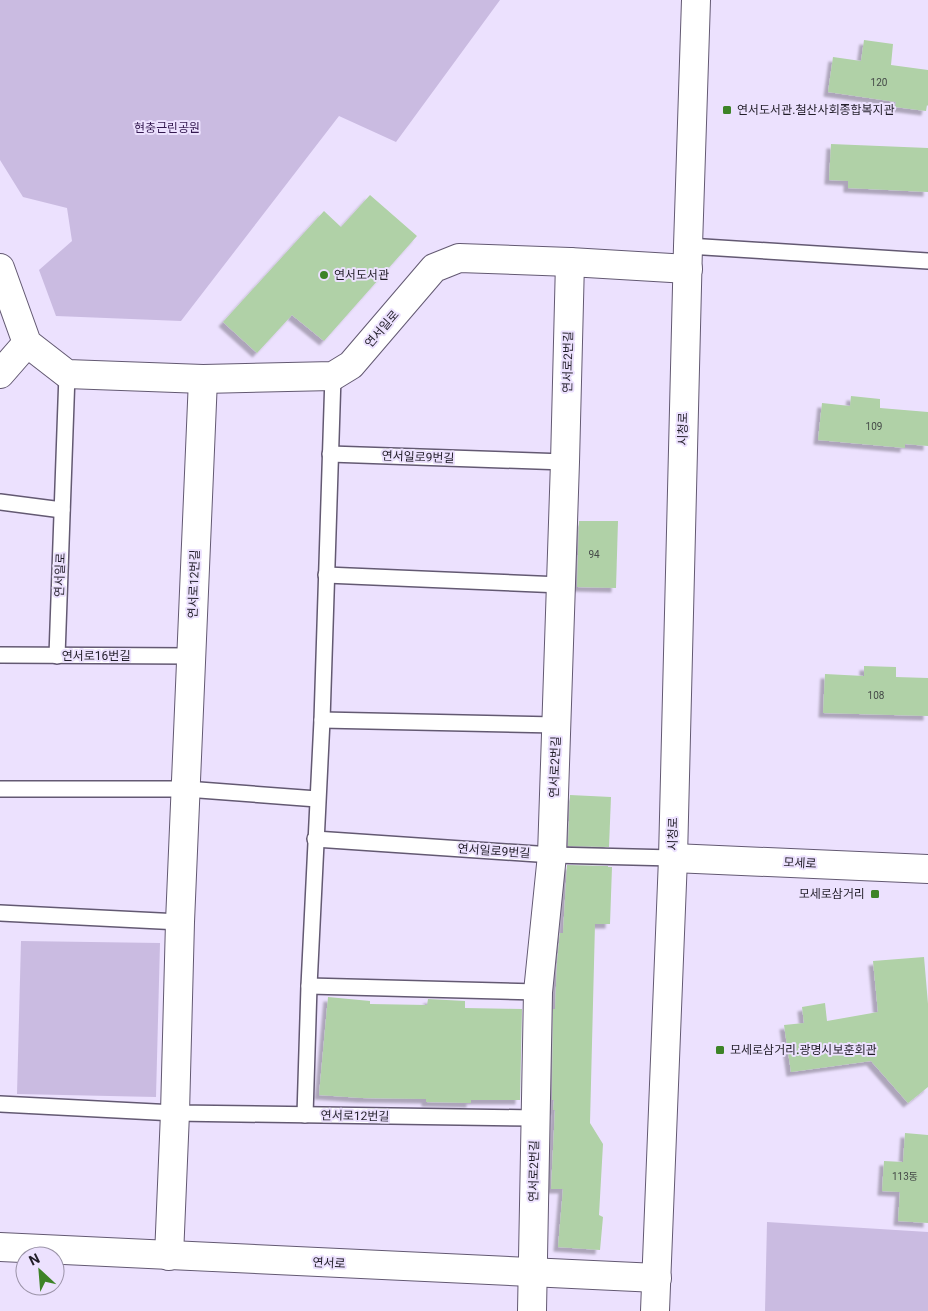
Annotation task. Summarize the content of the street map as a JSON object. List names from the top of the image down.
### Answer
{
  "streets": {
    "street": [
      "연서일로",
      "연서로2번길",
      "시청로",
      "연서로12번길",
      "모세로",
      "연서로"
    ],
    "lane": ["연서일로9번길", "연서로16번길"]
  },
  "crossings": [
    ["연서일로", "연서로2번길"],
    ["연서일로", "시청로"],
    ["연서일로", "연서로16번길"],
    ["연서로2번길", "연서일로9번길"],
    ["연서로2번길", "연서로12번길"],
    ["연서로2번길", "연서로"],
    ["시청로", "연서일로9번길"],
    ["시청로", "모세로"],
    ["시청로", "연서로"],
    ["연서일로9번길", "모세로"],
    ["연서로12번길", "연서로16번길"],
    ["연서로12번길", "연서로"]
  ],
  "parks": ["현충근린공원"],
  "places": {
    "transit": ["연서도서관.철산사회종합복지관", "모세로삼거리", "모세로삼거리.광명시보훈회관"],
    "other": ["연서도서관"]
  },
  "house_numbers": [
    "120",
    "109",
    "94",
    "108",
    "113동"
  ],
  "north": "top left"
}
